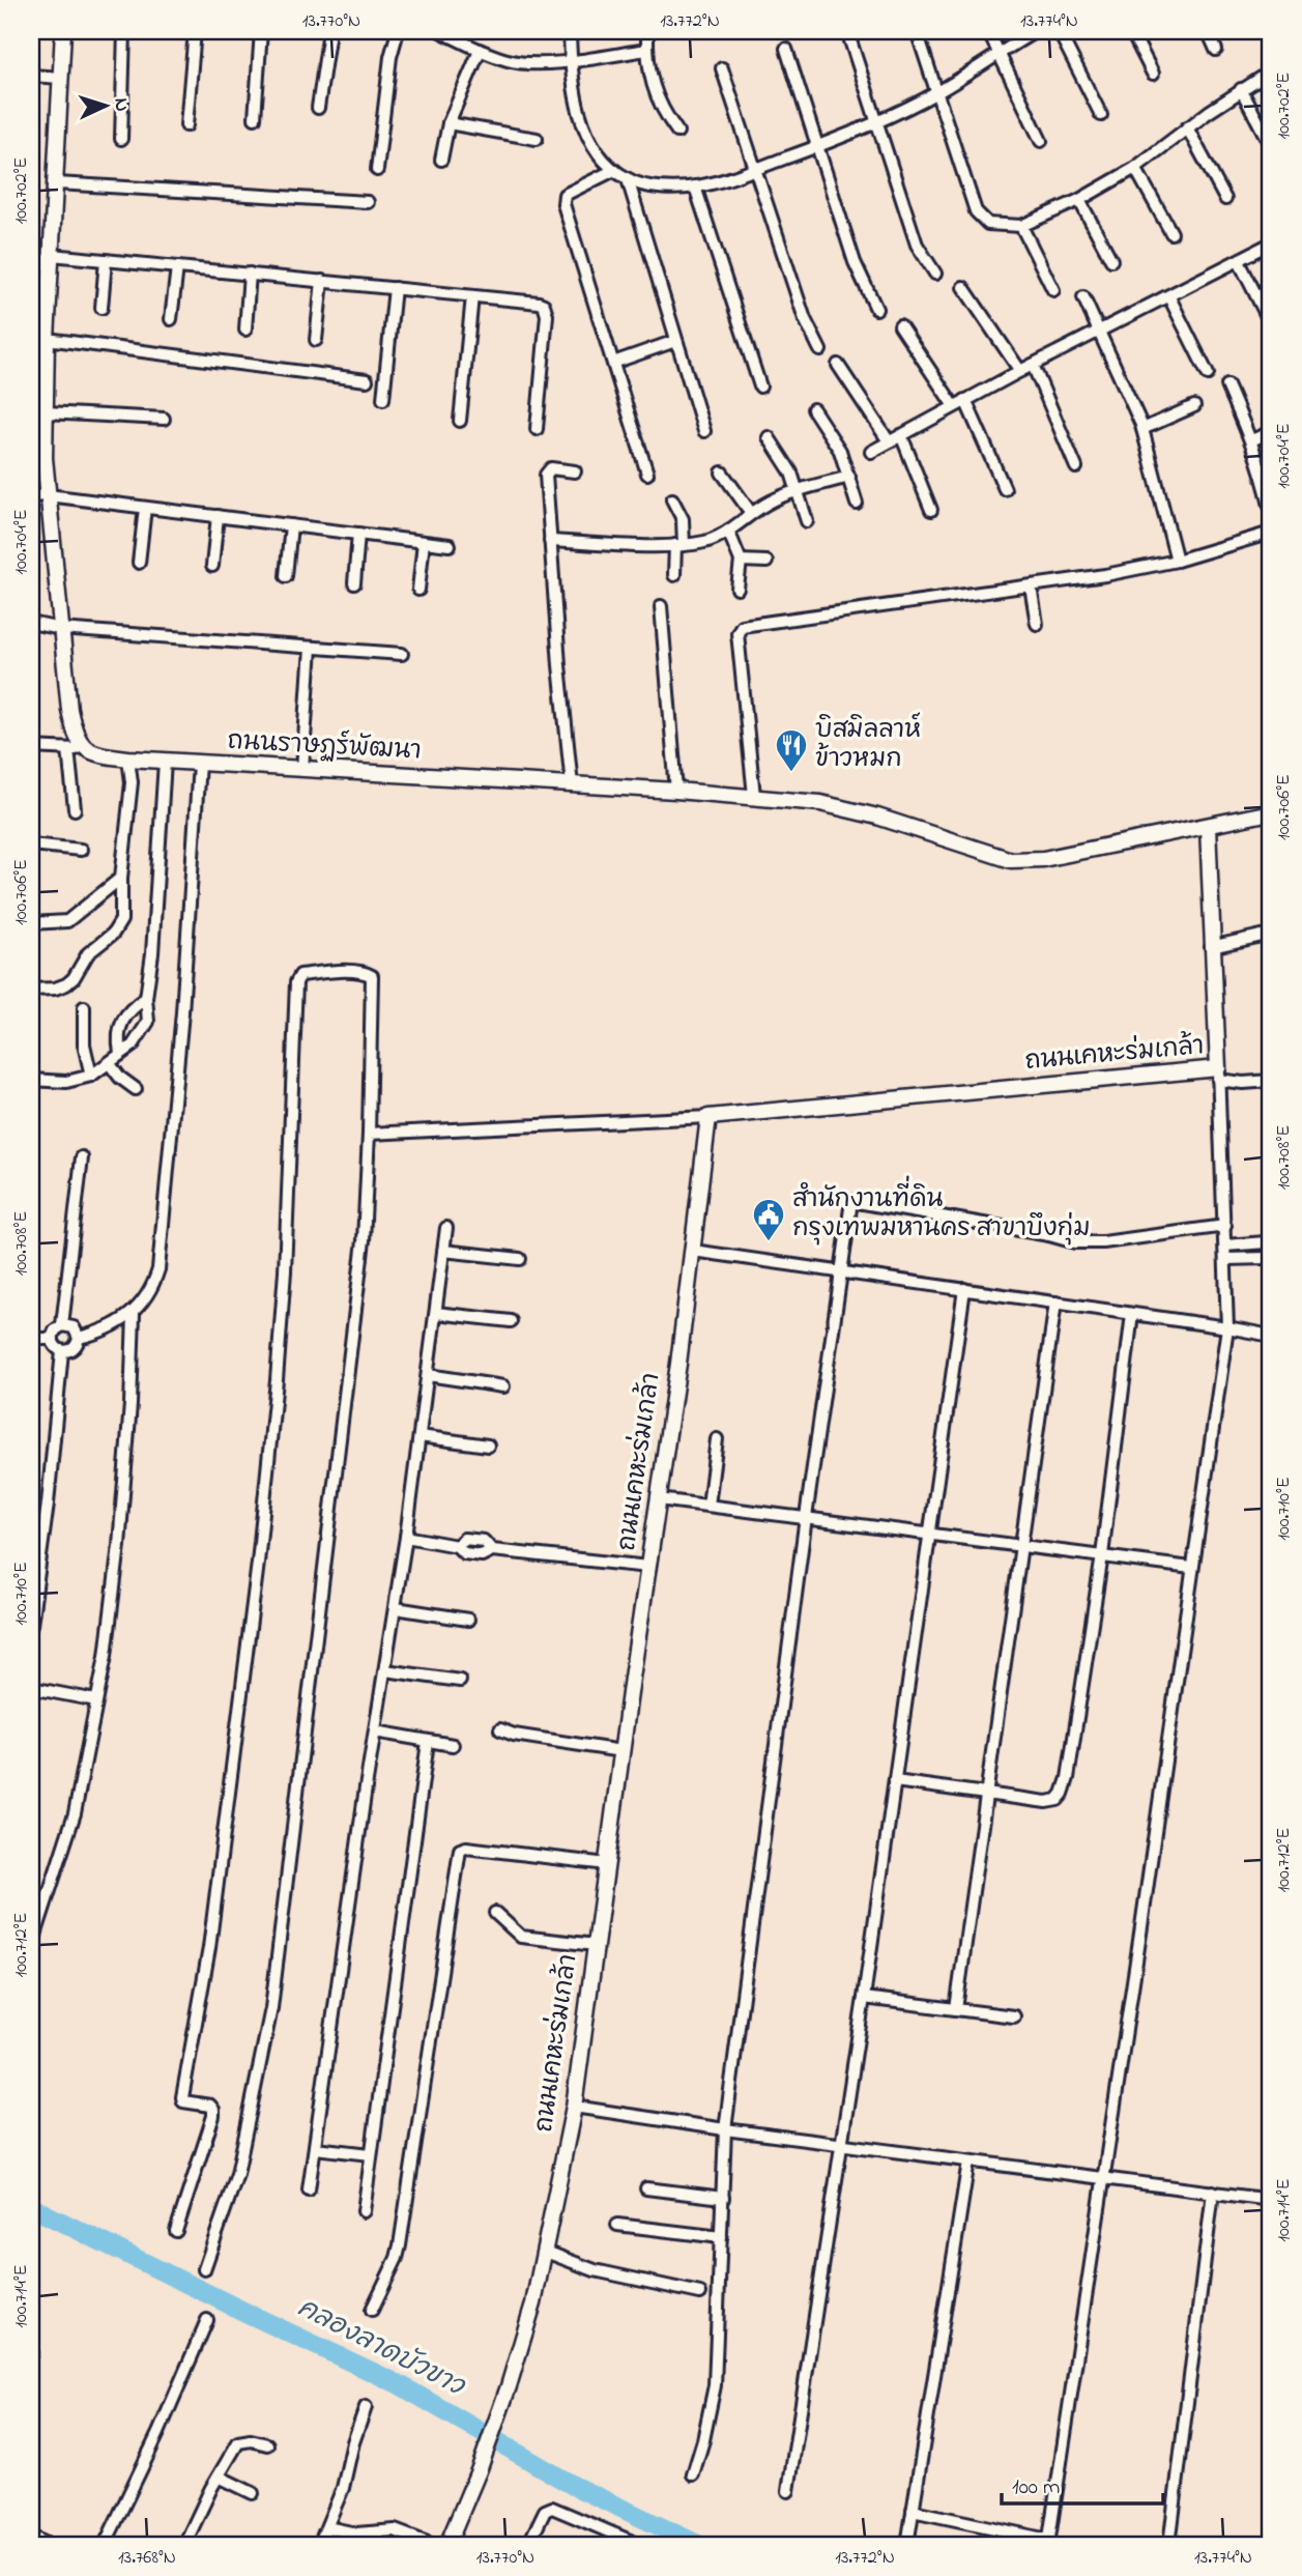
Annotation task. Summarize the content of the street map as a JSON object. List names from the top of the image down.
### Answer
{
  "streets": {
    "street": ["ถนนราษฏร์พัฒนา", "ถนนเคหะร่มเกล้า"]
  },
  "crossings": [
    ["ถนนราษฏร์พัฒนา", "ถนนเคหะร่มเกล้า"]
  ],
  "water": ["คลองลาดบัวขาว"],
  "places": {
    "restaurant": ["บิสมิลลาห์ ข้าวหมก"],
    "public building": ["สำนักงานที่ดิน กรุงเทพมหานคร สาขาบึงกุ่ม"]
  },
  "scale_bar": "100 m",
  "north": "right",
  "coordinates": [
    "13.770°N",
    "13.772°N",
    "13.774°N",
    "100.702°E",
    "100.704°E",
    "100.706°E",
    "100.708°E",
    "100.710°E",
    "100.712°E",
    "100.714°E",
    "13.768°N"
  ]
}
